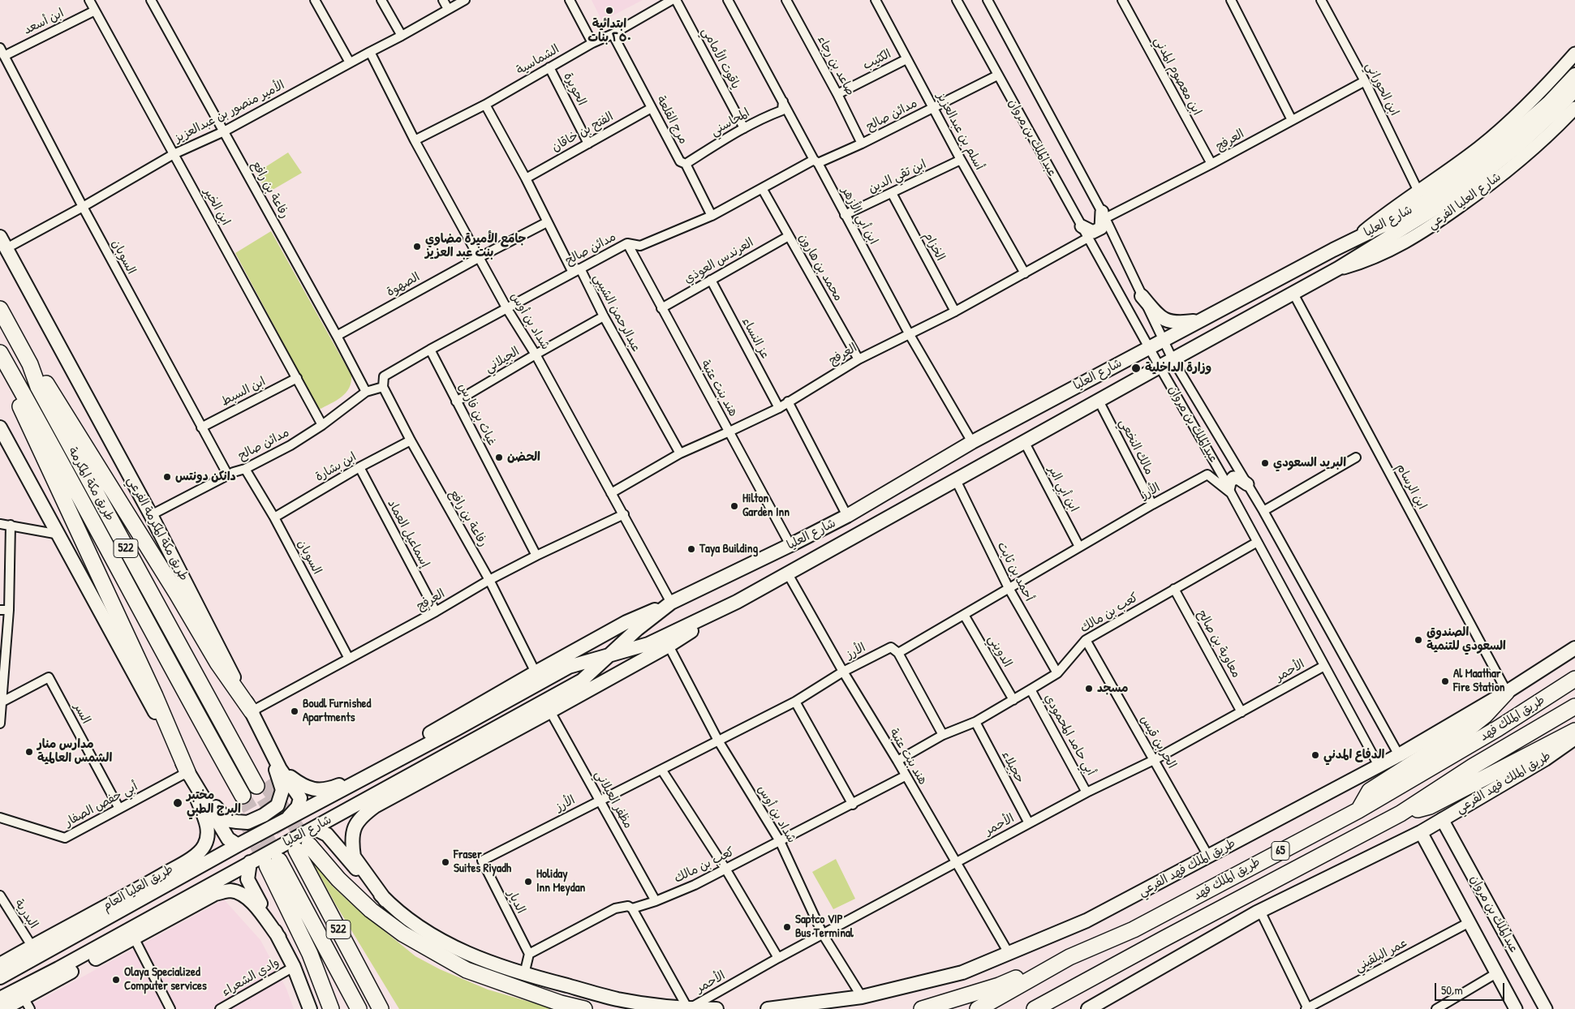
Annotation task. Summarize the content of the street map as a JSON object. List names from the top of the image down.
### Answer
{
  "streets": {
    "highway": [
      "طريق مكة المكرمة",
      "522",
      "طريق الملك فهد",
      "65"
    ],
    "main road": [
      "شارع العليا",
      "طريق مكة المكرمة الفرعي",
      "طريق الملك فهد الفرعي",
      "طريق العليا العام"
    ],
    "street": [
      "ابن أسعد",
      "ياقوت الأمامي",
      "الشماسية",
      "الكثيب",
      "صاعد بن رجاء",
      "ابن معصوم المدني",
      "الحويرة",
      "ابن الحوراني",
      "الأمير منصور بن عبدالعزيز",
      "مدائن صالح",
      "مرج القلعة",
      "المحاسني",
      "أسلم بن عبدالعزيز",
      "الفتح بن خاقان",
      "عبدالملك بن مروان",
      "العرفج",
      "ابن تقي الدين",
      "رفاعة بن رافع",
      "شارع العليا الفرعي",
      "ابن الخير",
      "ابن أبي الأزهر",
      "الخزام",
      "السوبان",
      "العرندس العوذي",
      "محمد بن هارون",
      "الصهوة",
      "عبدالرحمن الشيبي",
      "شداد بن أوس",
      "عز النساء",
      "الجيلاني",
      "هند بنت عتبة",
      "ابن السبط",
      "غياث بن فارس",
      "مالك النخعي",
      "ابن بشارة",
      "ابن الرسام",
      "ابن أبي البر",
      "الأرز",
      "إسماعيل العماد",
      "أحمد بن ثابت",
      "كعب بن مالك",
      "معاوية بن صالح",
      "الدويني",
      "الأحمر",
      "السر",
      "أبي حامد المحمودي",
      "الحر بن قيس",
      "حجيلاء",
      "مظفر العيلاني",
      "أبي حفص الصفار",
      "الديار",
      "البدرية",
      "عمر البلقيني",
      "وادي الشعراء"
    ]
  },
  "crossings": [
    ["ابن أسعد", "ابن الخير"],
    ["ابن أسعد", "السوبان"],
    ["ياقوت الأمامي", "المحاسني"],
    ["الشماسية", "الحويرة"],
    ["الشماسية", "مرج القلعة"],
    ["الشماسية", "عبدالرحمن الشيبي"],
    ["الشماسية", "شداد بن أوس"],
    ["الكثيب", "صاعد بن رجاء"],
    ["الكثيب", "أسلم بن عبدالعزيز"],
    ["صاعد بن رجاء", "مدائن صالح"],
    ["ابن معصوم المدني", "العرفج"],
    ["الحويرة", "الفتح بن خاقان"],
    ["ابن الحوراني", "العرفج"],
    ["الأمير منصور بن عبدالعزيز", "رفاعة بن رافع"],
    ["الأمير منصور بن عبدالعزيز", "ابن الخير"],
    ["الأمير منصور بن عبدالعزيز", "السوبان"],
    ["الأمير منصور بن عبدالعزيز", "شداد بن أوس"],
    ["الأمير منصور بن عبدالعزيز", "طريق مكة المكرمة الفرعي"],
    ["مدائن صالح", "مرج القلعة"],
    ["مدائن صالح", "أسلم بن عبدالعزيز"],
    ["مدائن صالح", "عبدالملك بن مروان"],
    ["مدائن صالح", "رفاعة بن رافع"],
    ["مدائن صالح", "ابن الخير"],
    ["مدائن صالح", "ابن أبي الأزهر"],
    ["مدائن صالح", "السوبان"],
    ["مدائن صالح", "محمد بن هارون"],
    ["مدائن صالح", "عبدالرحمن الشيبي"],
    ["مدائن صالح", "شداد بن أوس"],
    ["مدائن صالح", "هند بنت عتبة"],
    ["مدائن صالح", "غياث بن فارس"],
    ["مدائن صالح", "طريق مكة المكرمة الفرعي"],
    ["مرج القلعة", "المحاسني"],
    ["مرج القلعة", "الفتح بن خاقان"],
    ["المحاسني", "ابن أبي الأزهر"],
    ["أسلم بن عبدالعزيز", "العرفج"],
    ["أسلم بن عبدالعزيز", "ابن تقي الدين"],
    ["الفتح بن خاقان", "عبدالرحمن الشيبي"],
    ["عبدالملك بن مروان", "العرفج"],
    ["عبدالملك بن مروان", "شارع العليا"],
    ["عبدالملك بن مروان", "الأرز"],
    ["عبدالملك بن مروان", "كعب بن مالك"],
    ["عبدالملك بن مروان", "الأحمر"],
    ["عبدالملك بن مروان", "طريق الملك فهد الفرعي"],
    ["العرفج", "رفاعة بن رافع"],
    ["العرفج", "ابن أبي الأزهر"],
    ["العرفج", "الخزام"],
    ["العرفج", "السوبان"],
    ["العرفج", "محمد بن هارون"],
    ["العرفج", "عبدالرحمن الشيبي"],
    ["العرفج", "شداد بن أوس"],
    ["العرفج", "عز النساء"],
    ["العرفج", "هند بنت عتبة"],
    ["العرفج", "غياث بن فارس"],
    ["العرفج", "طريق مكة المكرمة الفرعي"],
    ["العرفج", "إسماعيل العماد"],
    ["ابن تقي الدين", "ابن أبي الأزهر"],
    ["ابن تقي الدين", "الخزام"],
    ["رفاعة بن رافع", "الصهوة"],
    ["رفاعة بن رافع", "ابن بشارة"],
    ["شارع العليا الفرعي", "شارع العليا"],
    ["ابن الخير", "ابن السبط"],
    ["ابن أبي الأزهر", "شارع العليا"],
    ["شارع العليا", "شداد بن أوس"],
    ["شارع العليا", "هند بنت عتبة"],
    ["شارع العليا", "مالك النخعي"],
    ["شارع العليا", "ابن الرسام"],
    ["شارع العليا", "ابن أبي البر"],
    ["شارع العليا", "طريق مكة المكرمة الفرعي"],
    ["شارع العليا", "أحمد بن ثابت"],
    ["السوبان", "ابن السبط"],
    ["السوبان", "ابن بشارة"],
    ["العرندس العوذي", "محمد بن هارون"],
    ["العرندس العوذي", "عز النساء"],
    ["العرندس العوذي", "هند بنت عتبة"],
    ["الصهوة", "عبدالرحمن الشيبي"],
    ["الصهوة", "شداد بن أوس"],
    ["عبدالرحمن الشيبي", "الجيلاني"],
    ["شداد بن أوس", "الجيلاني"],
    ["شداد بن أوس", "الأرز"],
    ["شداد بن أوس", "كعب بن مالك"],
    ["شداد بن أوس", "الأحمر"],
    ["شداد بن أوس", "طريق الملك فهد الفرعي"],
    ["الجيلاني", "غياث بن فارس"],
    ["هند بنت عتبة", "الأرز"],
    ["هند بنت عتبة", "كعب بن مالك"],
    ["هند بنت عتبة", "الأحمر"],
    ["هند بنت عتبة", "طريق الملك فهد الفرعي"],
    ["مالك النخعي", "الأرز"],
    ["ابن بشارة", "إسماعيل العماد"],
    ["ابن الرسام", "طريق الملك فهد الفرعي"],
    ["ابن أبي البر", "الأرز"],
    ["الأرز", "أحمد بن ثابت"],
    ["الأرز", "الدويني"],
    ["الأرز", "مظفر العيلاني"],
    ["الأرز", "الديار"],
    ["أحمد بن ثابت", "كعب بن مالك"],
    ["كعب بن مالك", "معاوية بن صالح"],
    ["كعب بن مالك", "الدويني"],
    ["كعب بن مالك", "أبي حامد المحمودي"],
    ["كعب بن مالك", "الحر بن قيس"],
    ["كعب بن مالك", "حجيلاء"],
    ["كعب بن مالك", "مظفر العيلاني"],
    ["كعب بن مالك", "الديار"],
    ["معاوية بن صالح", "الأحمر"],
    ["الأحمر", "أبي حامد المحمودي"],
    ["الأحمر", "الحر بن قيس"],
    ["الأحمر", "حجيلاء"],
    ["السر", "أبي حفص الصفار"],
    ["الحر بن قيس", "طريق الملك فهد الفرعي"],
    ["أبي حفص الصفار", "طريق العليا العام"],
    ["طريق العليا العام", "البدرية"]
  ],
  "places": [
    "ابتدائية ٢٥٠ بنات",
    "جامع الأميرة مضاوي بنت عبد العزيز",
    "وزارة الداخلية",
    "الحضن",
    "البريد السعودي",
    "دانكن دونتس",
    "Hilton Garden Inn",
    "Taya Building",
    "الصندوق السعودي للتنمية",
    "Al Maathar Fire Station",
    "مسجد",
    "Boudl Furnished Apartments",
    "مدارس منار الشمس العالمية",
    "الدفاع المدني",
    "مختبر البرج الطبي",
    "Fraser Suites Riyadh",
    "Holiday Inn Meydan",
    "Saptco VIP Bus Terminal",
    "Olaya Specialized Computer services"
  ],
  "scale_bar": "50 m"
}
